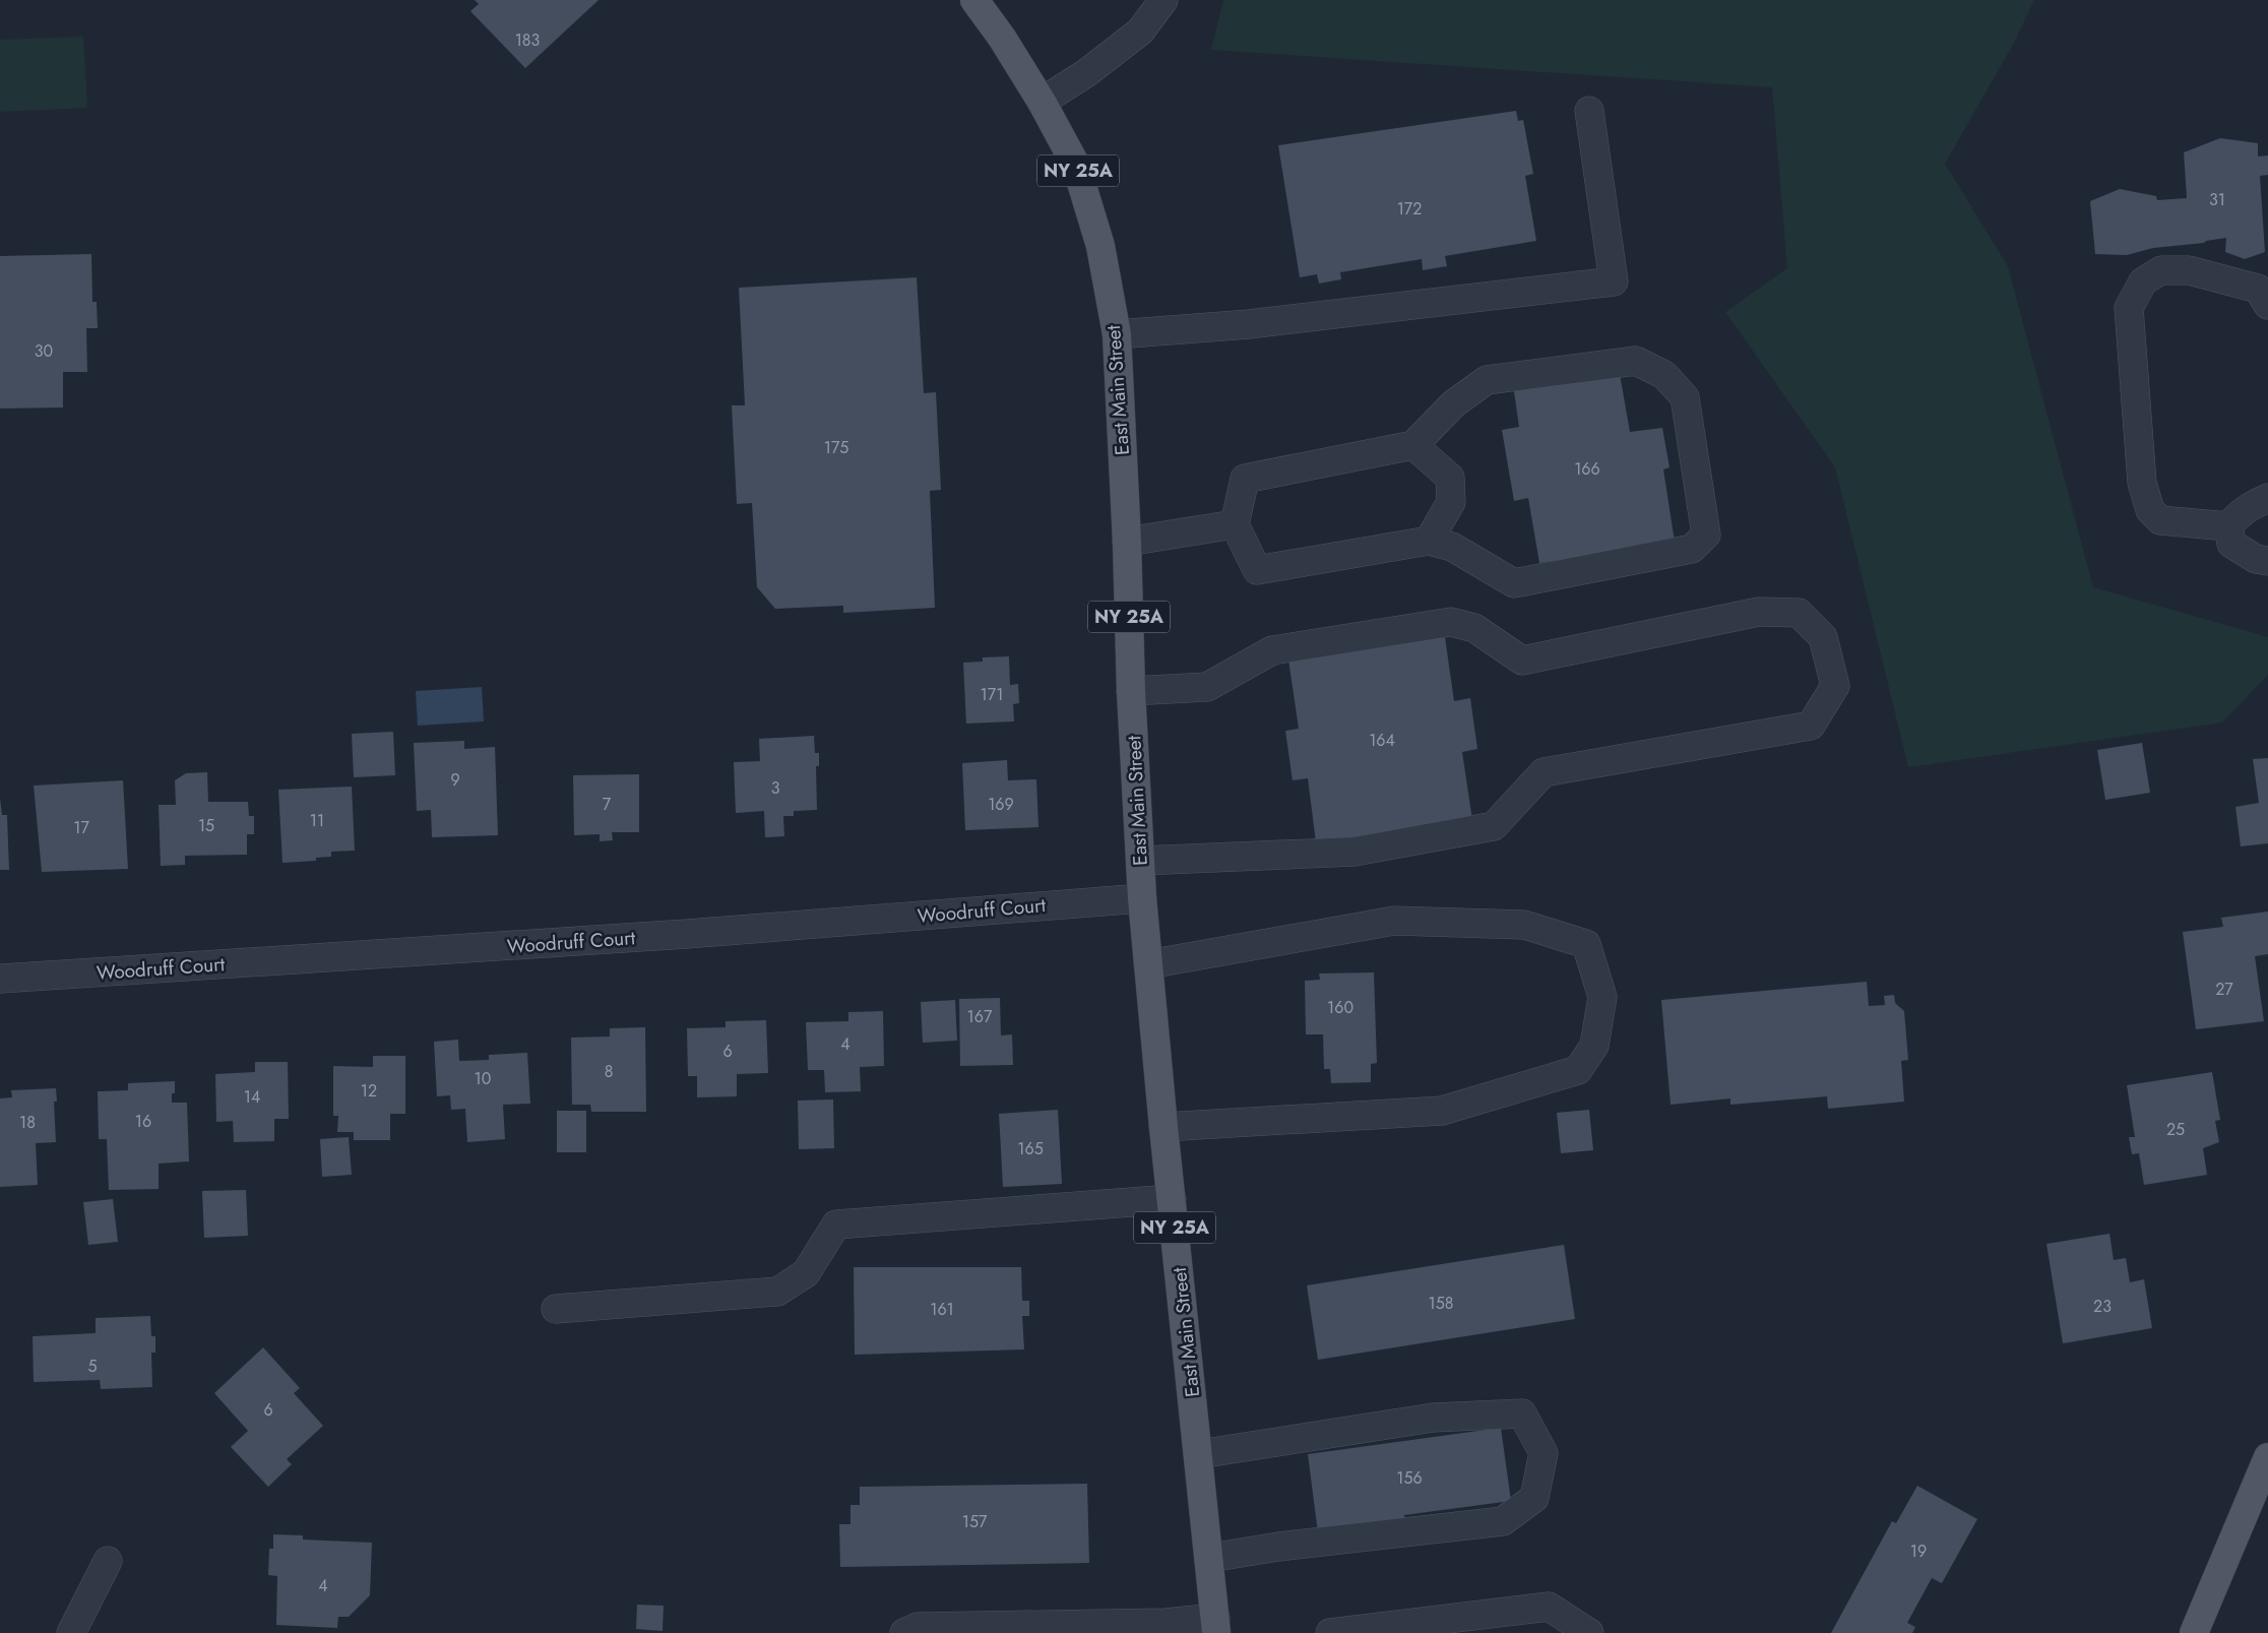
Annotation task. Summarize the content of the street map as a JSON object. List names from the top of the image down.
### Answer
{
  "streets": {
    "main road": ["NY 25A", "East Main Street"],
    "street": ["Woodruff Court"]
  },
  "crossings": [
    ["East Main Street", "Woodruff Court"]
  ],
  "house_numbers": [
    "183",
    "31",
    "172",
    "30",
    "175",
    "166",
    "171",
    "164",
    "9",
    "3",
    "7",
    "169",
    "11",
    "15",
    "17",
    "27",
    "160",
    "167",
    "4",
    "6",
    "8",
    "10",
    "12",
    "14",
    "16",
    "18",
    "25",
    "165",
    "158",
    "23",
    "161",
    "5",
    "6",
    "156",
    "157",
    "19",
    "4"
  ]
}
